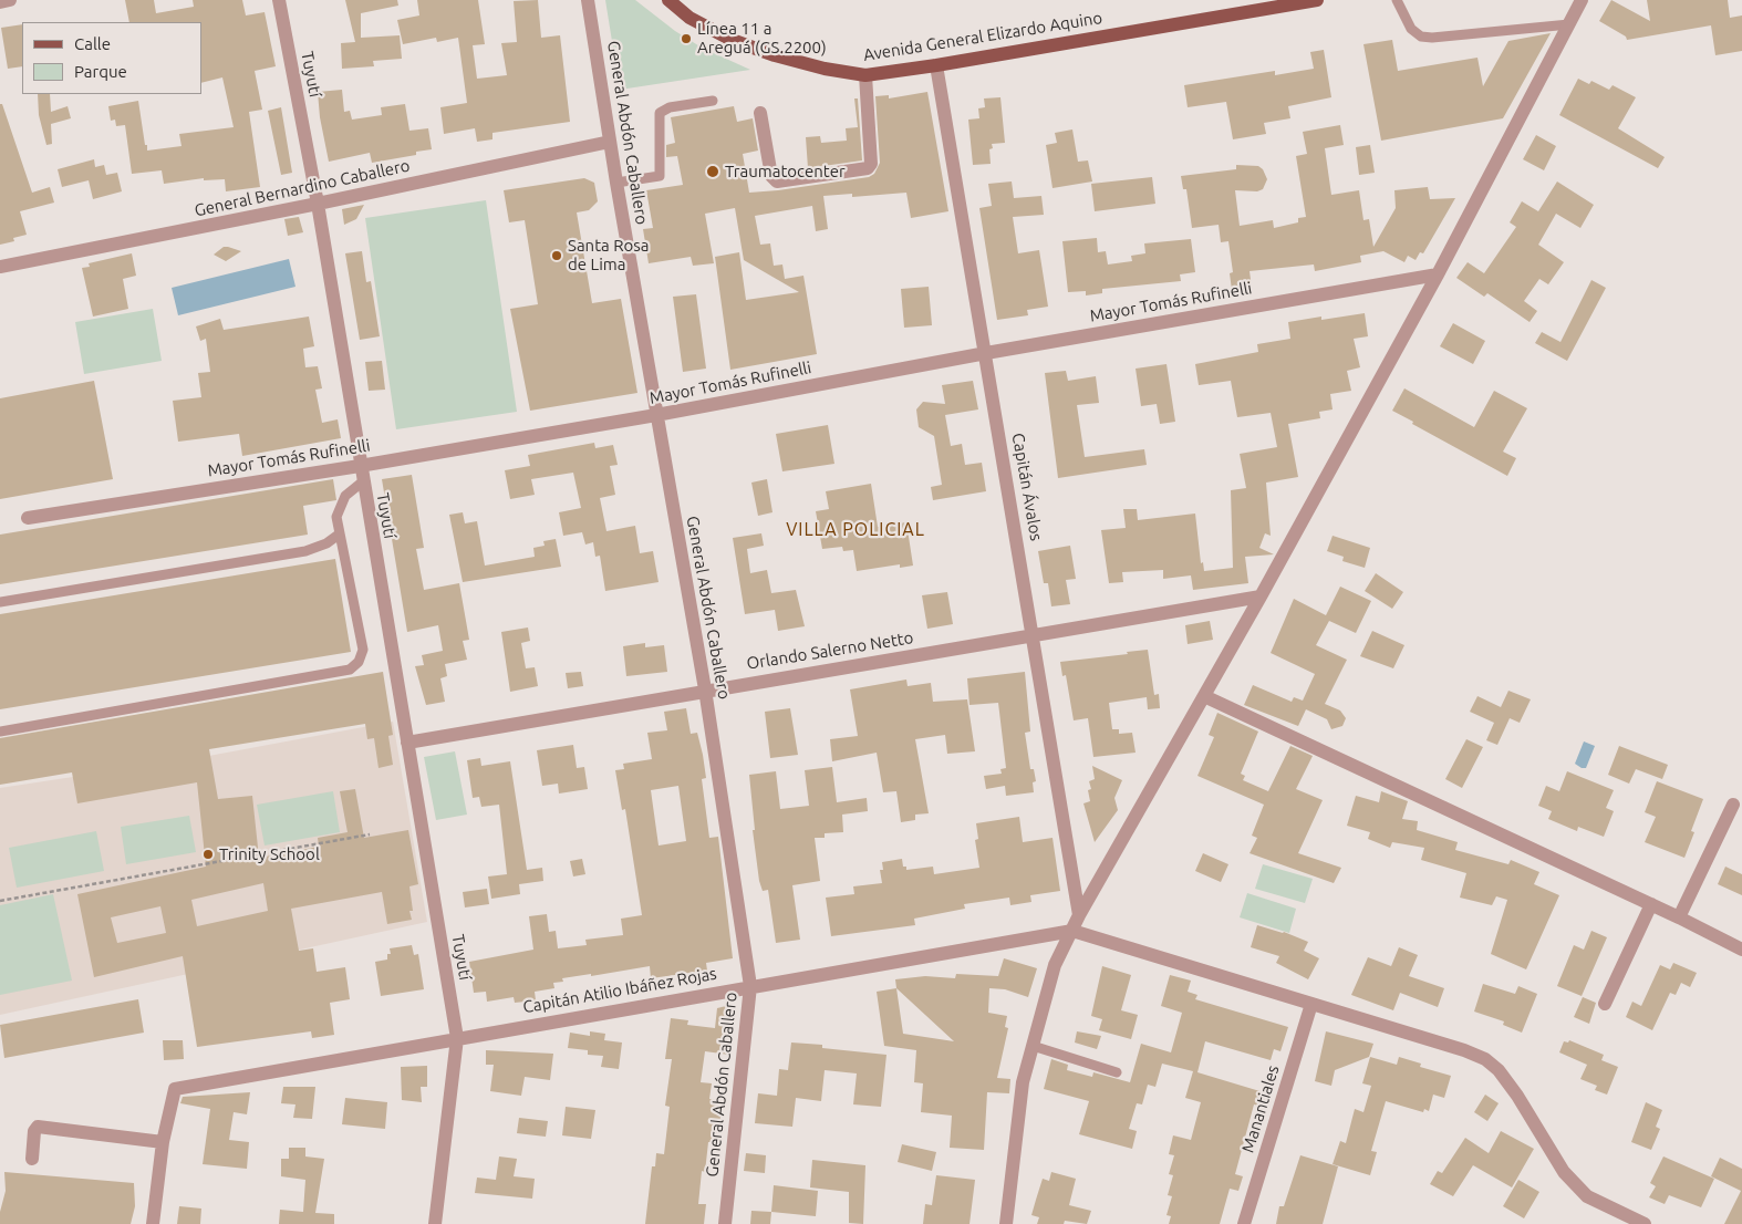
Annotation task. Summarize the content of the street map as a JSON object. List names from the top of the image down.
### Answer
{
  "streets": {
    "main road": ["Avenida General Elizardo Aquino"],
    "street": [
      "Tuyutí",
      "General Abdón Caballero",
      "General Bernardino Caballero",
      "Mayor Tomás Rufinelli",
      "Capitán Ávalos",
      "Orlando Salerno Netto",
      "Capitán Atilio Ibáñez Rojas",
      "Manantiales"
    ]
  },
  "crossings": [
    ["Avenida General Elizardo Aquino", "Capitán Ávalos"],
    ["Tuyutí", "General Bernardino Caballero"],
    ["Tuyutí", "Mayor Tomás Rufinelli"],
    ["Tuyutí", "Orlando Salerno Netto"],
    ["Tuyutí", "Capitán Atilio Ibáñez Rojas"],
    ["General Abdón Caballero", "General Bernardino Caballero"],
    ["General Abdón Caballero", "Mayor Tomás Rufinelli"],
    ["General Abdón Caballero", "Orlando Salerno Netto"],
    ["General Abdón Caballero", "Capitán Atilio Ibáñez Rojas"],
    ["Mayor Tomás Rufinelli", "Capitán Ávalos"],
    ["Capitán Ávalos", "Orlando Salerno Netto"]
  ],
  "districts": ["VILLA POLICIAL"],
  "places": [
    "Línea 11 a Areguá (GS.2200)",
    "Traumatocenter",
    "Santa Rosa de Lima",
    "Trinity School"
  ],
  "legend": ["Calle", "Parque"]
}
